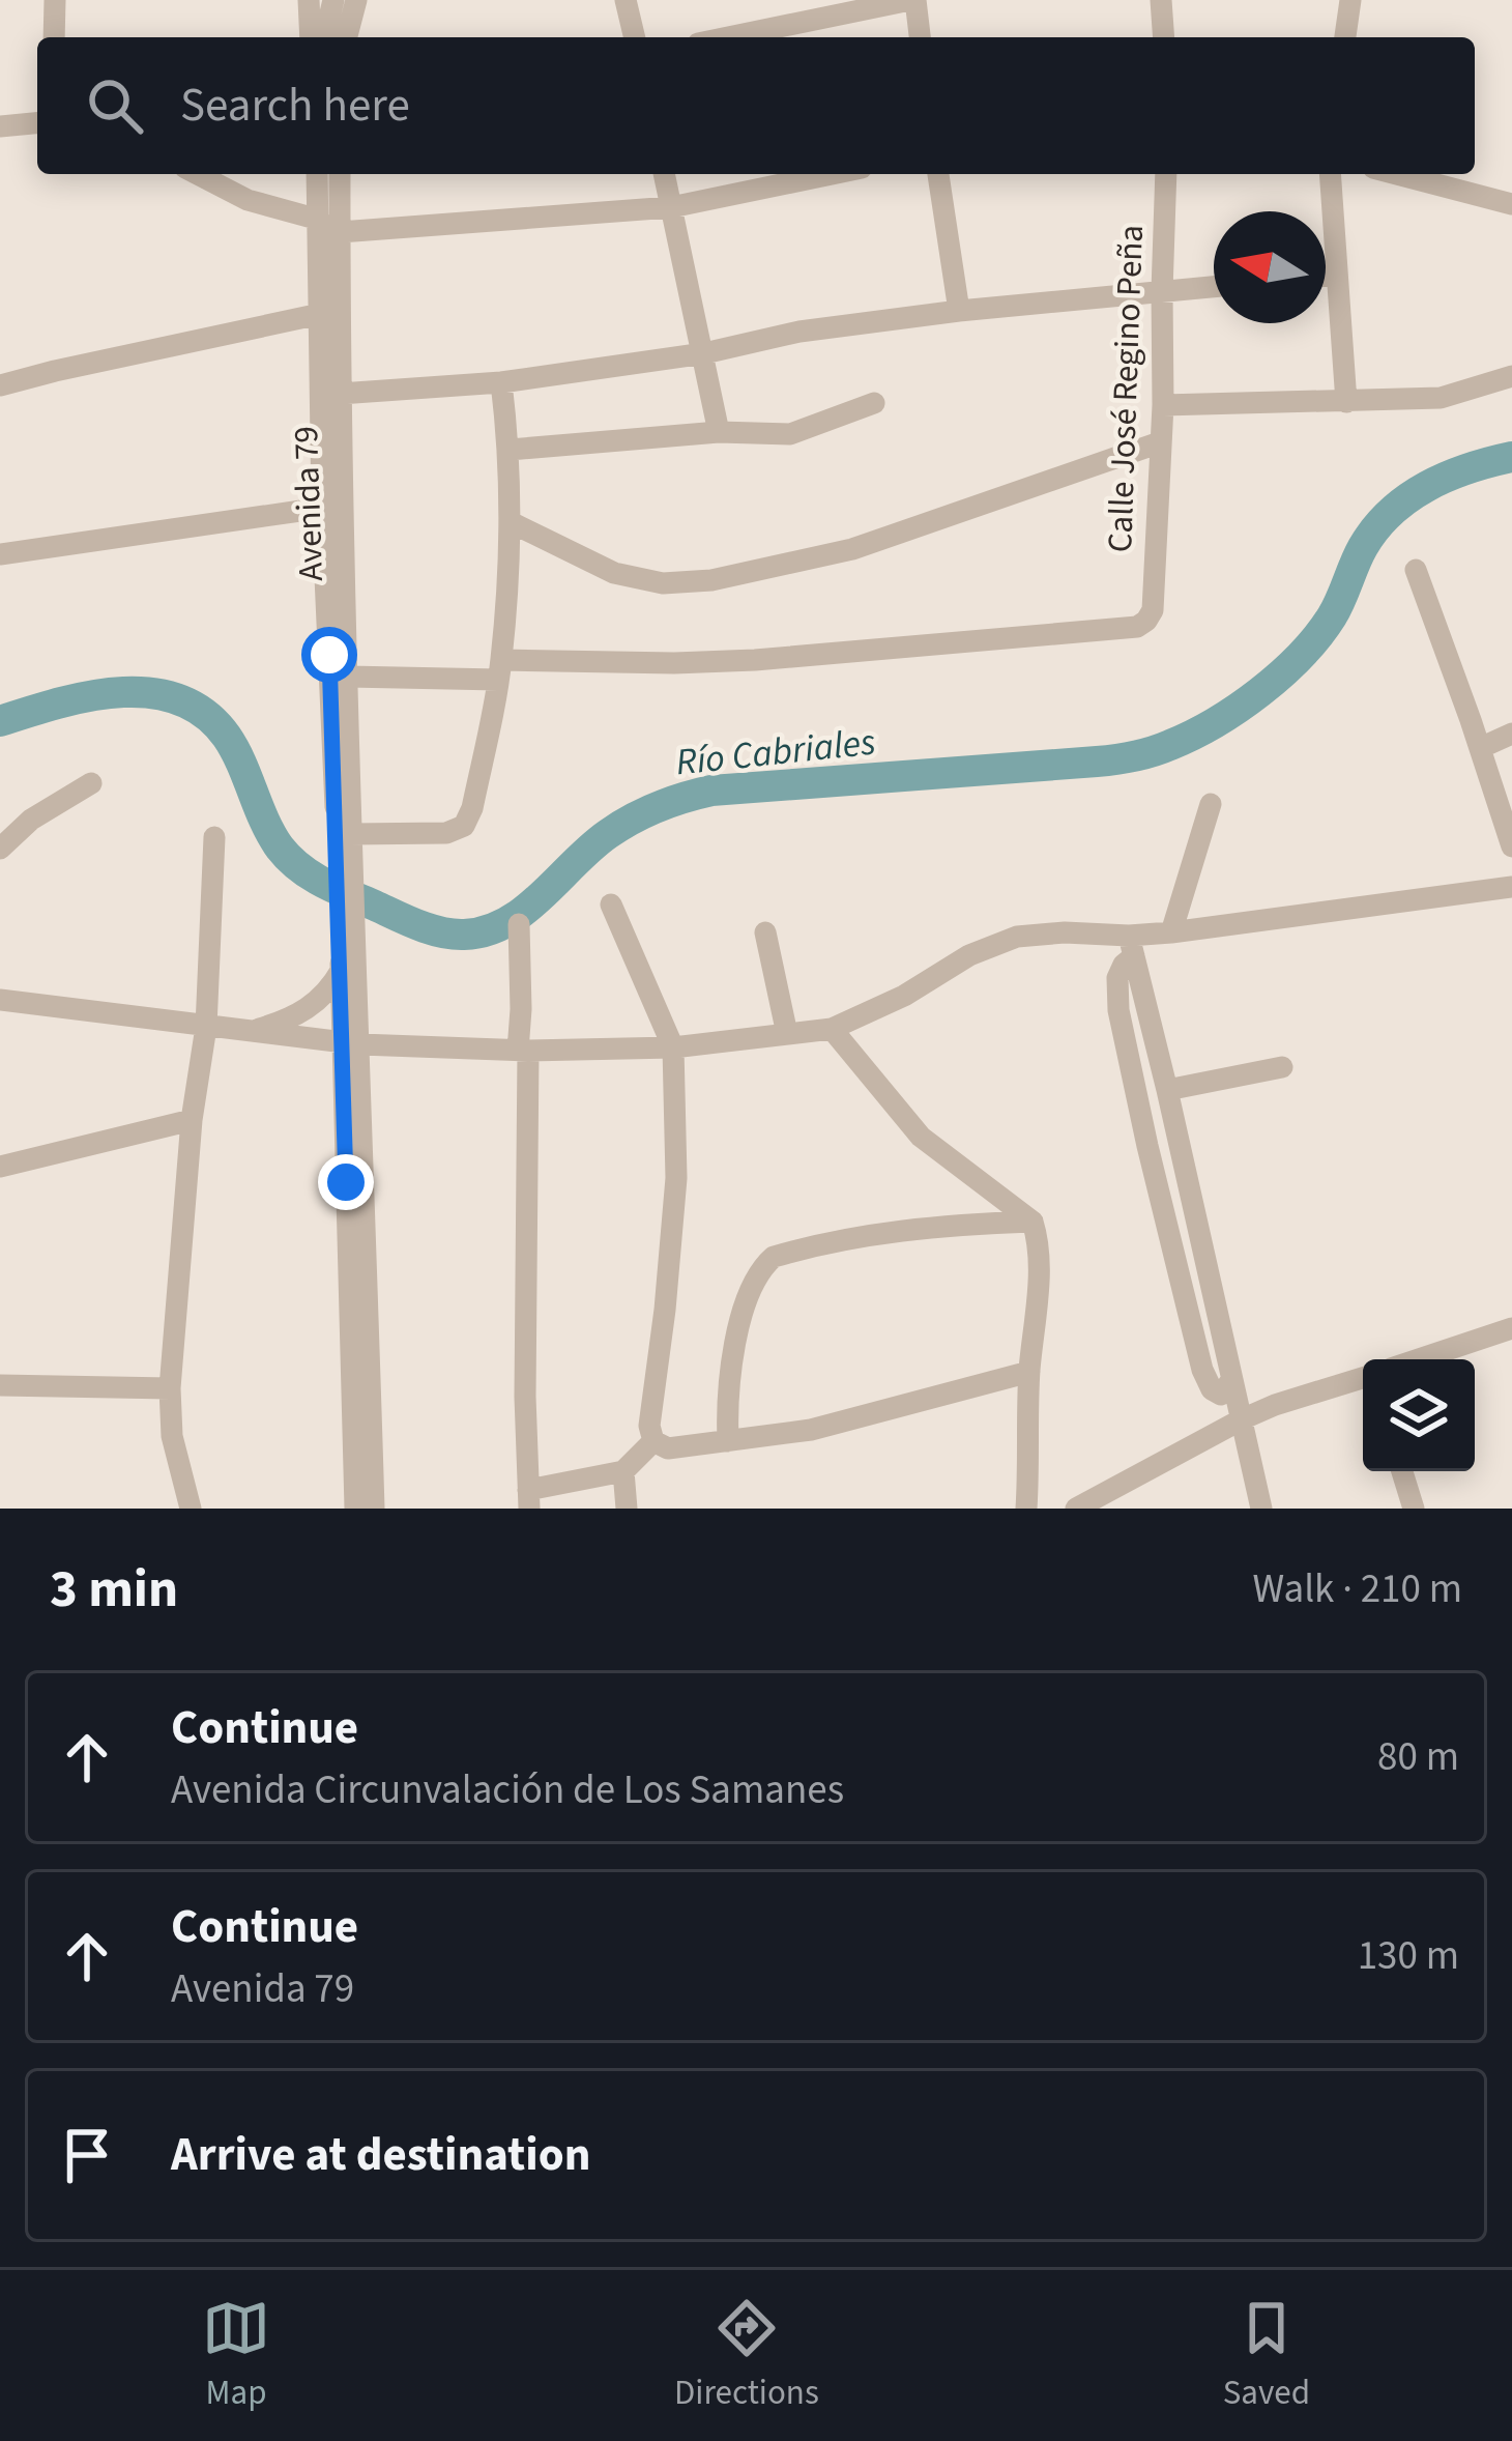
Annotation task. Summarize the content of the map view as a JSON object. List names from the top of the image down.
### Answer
{
  "streets": {
    "street": ["Calle José Regino Peña", "Avenida 79"]
  },
  "water": ["Río Cabriales"],
  "north": "left",
  "page": {
    "search": "Search here",
    "heading": ["3 min", "Walk · 210 m"],
    "list": [
      ["Continue", "Avenida Circunvalación de Los Samanes", "80 m"],
      ["Continue", "Avenida 79", "130 m"],
      "Arrive at destination"
    ],
    "nav": ["Map", "Directions", "Saved"]
  }
}
